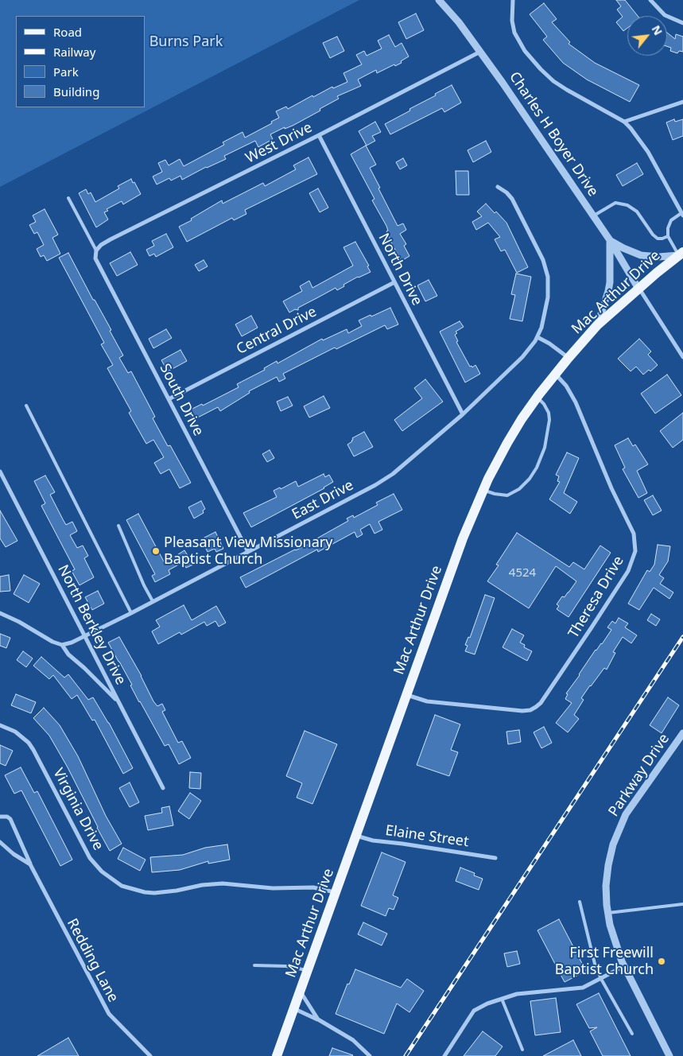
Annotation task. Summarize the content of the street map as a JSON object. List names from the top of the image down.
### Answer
{
  "streets": {
    "main road": ["Mac Arthur Drive"],
    "street": [
      "Charles H Boyer Drive",
      "West Drive",
      "North Drive",
      "Central Drive",
      "South Drive",
      "East Drive",
      "Theresa Drive",
      "North Berkley Drive",
      "Parkway Drive",
      "Virginia Drive",
      "Elaine Street",
      "Redding Lane"
    ]
  },
  "crossings": [
    ["Charles H Boyer Drive", "West Drive"],
    ["Charles H Boyer Drive", "Mac Arthur Drive"],
    ["West Drive", "North Drive"],
    ["West Drive", "South Drive"],
    ["North Drive", "Central Drive"],
    ["North Drive", "East Drive"],
    ["Mac Arthur Drive", "Theresa Drive"],
    ["Mac Arthur Drive", "Virginia Drive"],
    ["Mac Arthur Drive", "Elaine Street"],
    ["Central Drive", "South Drive"],
    ["South Drive", "East Drive"],
    ["East Drive", "North Berkley Drive"]
  ],
  "parks": ["Burns Park"],
  "places": ["Pleasant View Missionary Baptist Church", "First Freewill Baptist Church"],
  "house_numbers": ["4524"],
  "legend": [
    "Road",
    "Railway",
    "Park",
    "Building"
  ],
  "north": "top right"
}
